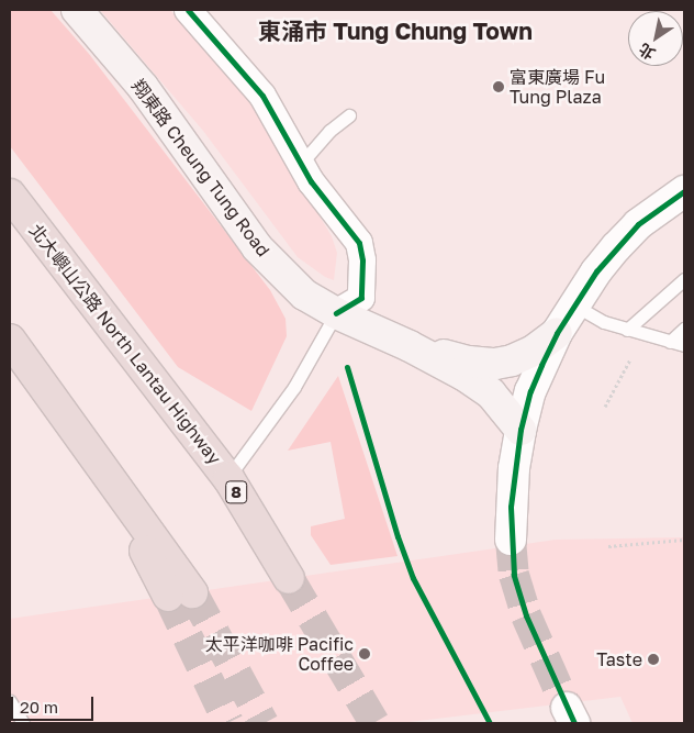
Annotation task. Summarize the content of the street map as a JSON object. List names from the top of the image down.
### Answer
{
  "streets": {
    "highway": ["北大嶼山公路 North Lantau Highway", "8"],
    "main road": ["翔東路 Cheung Tung Road"]
  },
  "districts": ["東涌市 Tung Chung Town"],
  "places": ["富東廣場 Fu Tung Plaza", "太平洋咖啡 Pacific Coffee", "Taste"],
  "scale_bar": "20 m",
  "north": "bottom left"
}
